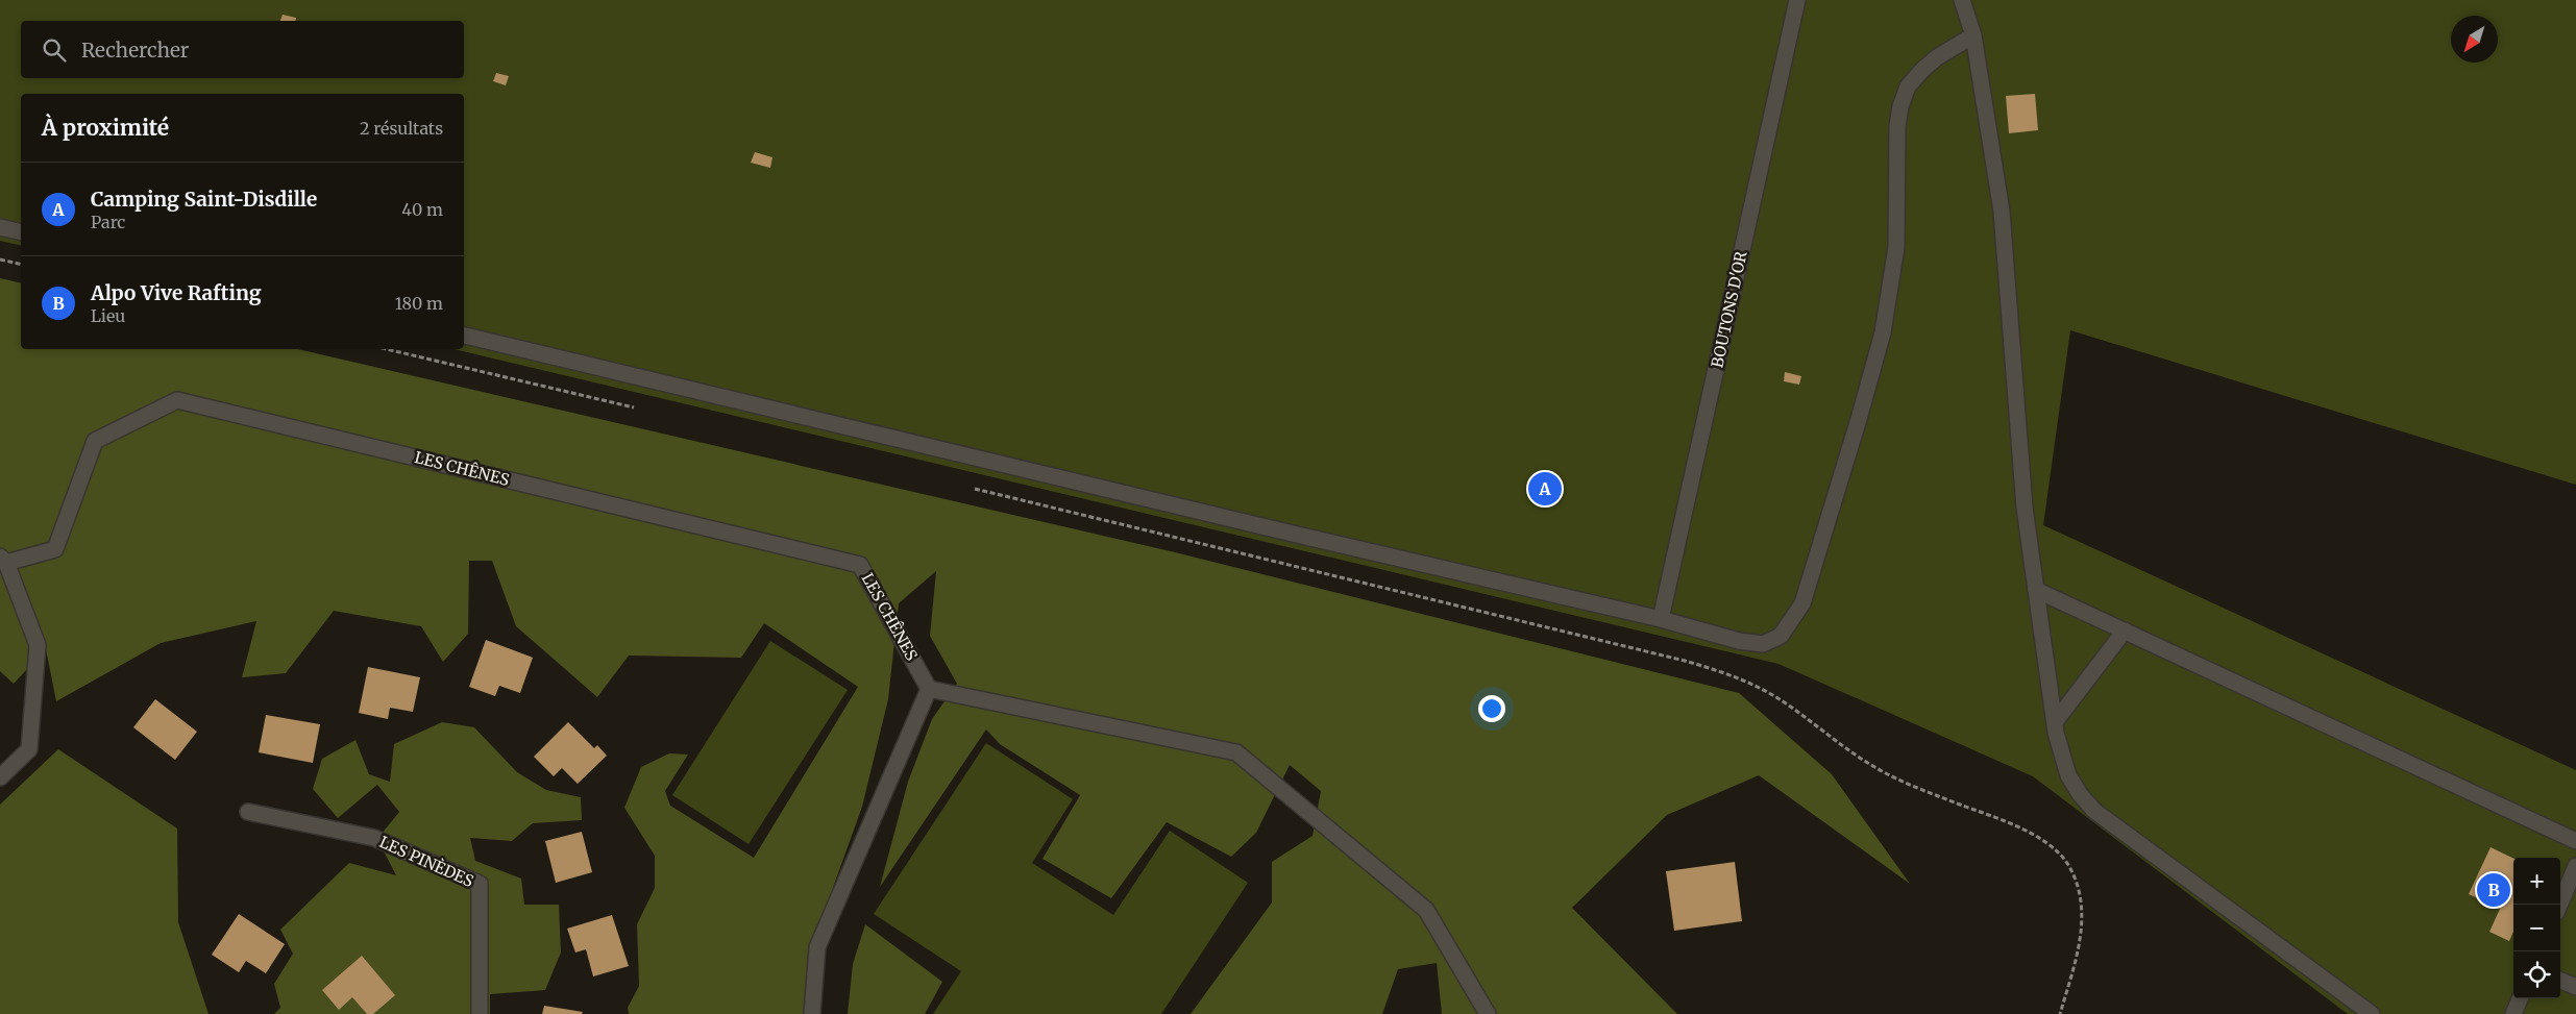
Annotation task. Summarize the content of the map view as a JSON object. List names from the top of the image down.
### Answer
{
  "streets": {
    "street": ["BOUTONS D'OR", "LES CHÊNES", "LES PINÈDES"]
  },
  "north": "bottom left",
  "page": {
    "search": "Rechercher",
    "heading": ["À proximité", "2 résultats"],
    "list": [
      {
        "mark": "A",
        "name": "Camping Saint-Disdille",
        "note": "Parc",
        "value": "40 m"
      },
      {
        "mark": "B",
        "name": "Alpo Vive Rafting",
        "note": "Lieu",
        "value": "180 m"
      }
    ],
    "pins": ["A", "B"],
    "map_buttons": ["+", "−"]
  }
}
